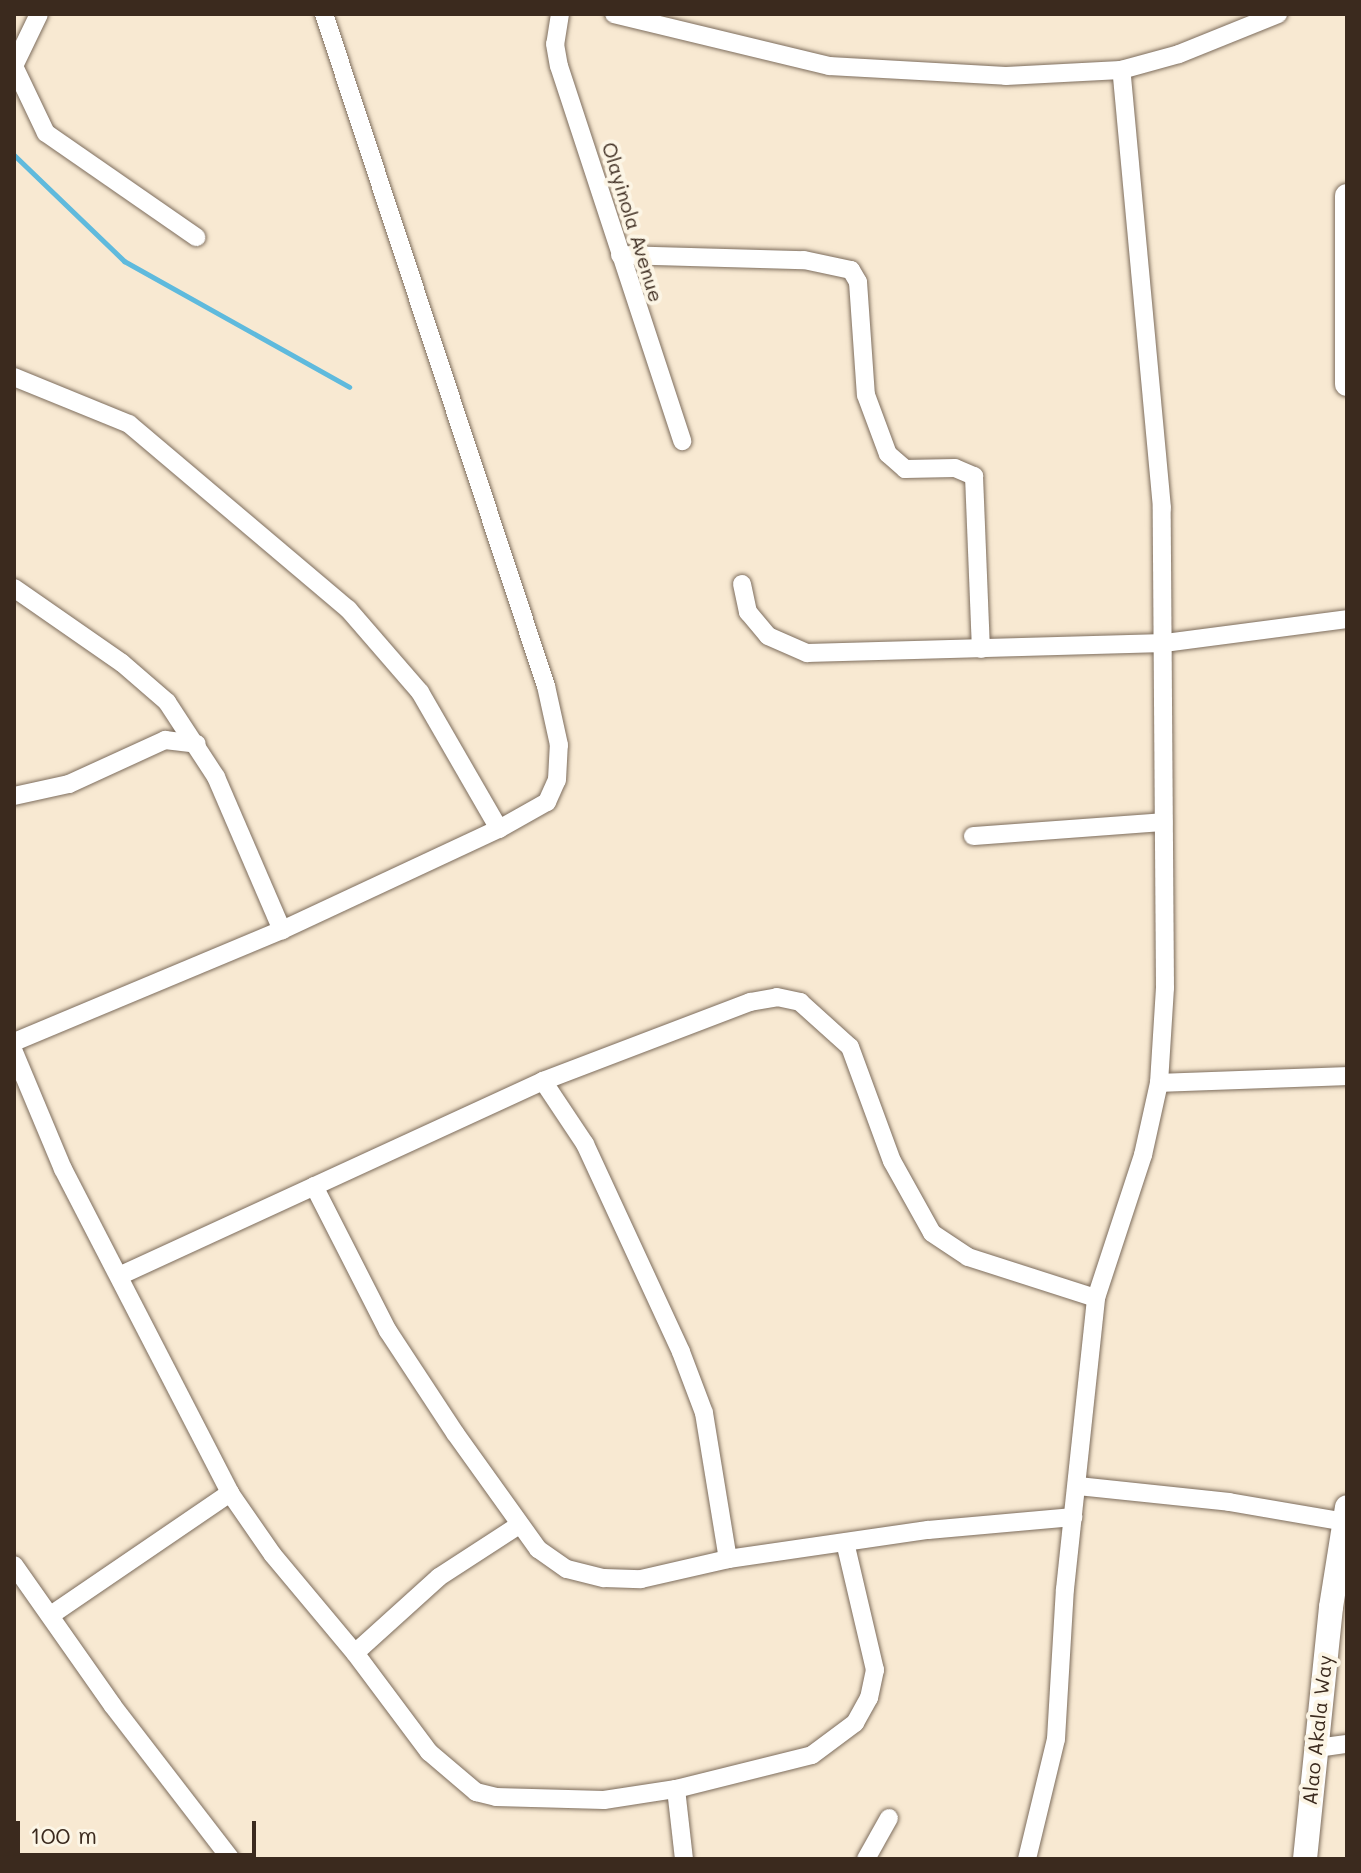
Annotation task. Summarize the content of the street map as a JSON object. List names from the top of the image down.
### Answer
{
  "streets": {
    "street": ["Olayinola Avenue", "Alao Akala Way"]
  },
  "scale_bar": "100 m"
}
